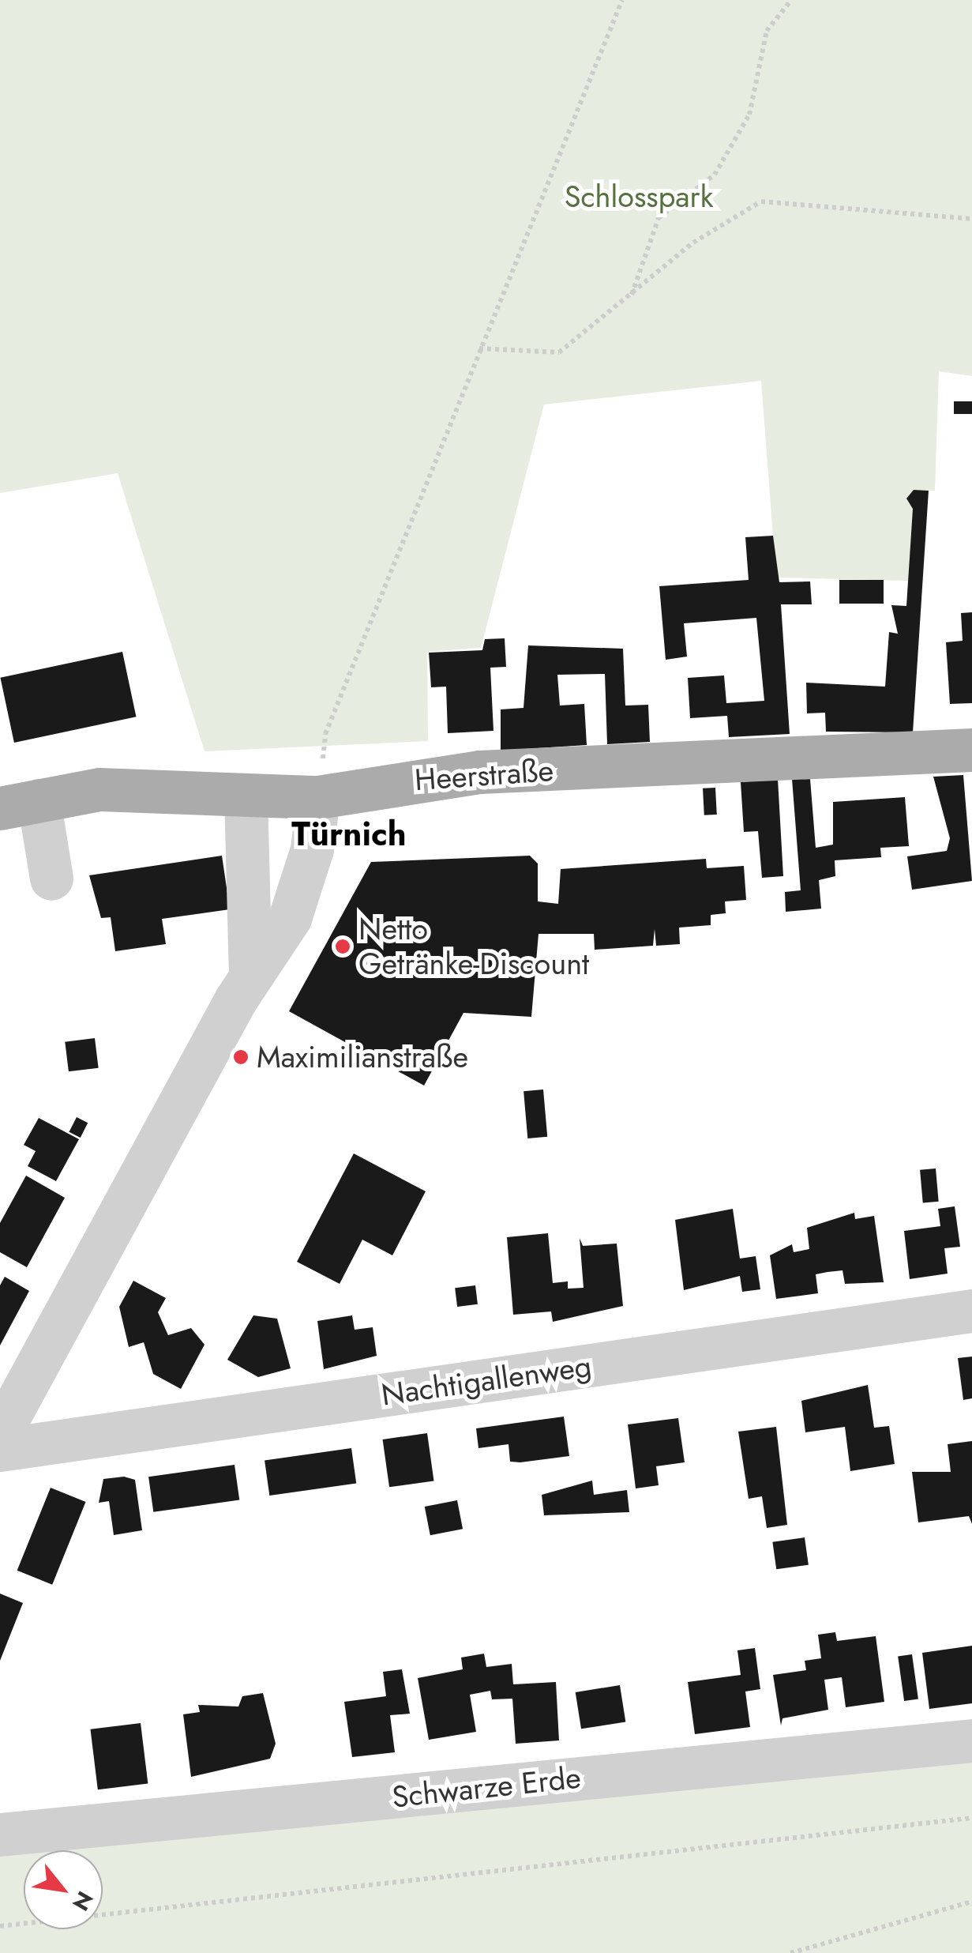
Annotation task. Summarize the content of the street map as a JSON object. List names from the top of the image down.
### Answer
{
  "streets": {
    "main road": ["Heerstraße"],
    "street": ["Nachtigallenweg", "Schwarze Erde"]
  },
  "districts": ["Türnich"],
  "parks": ["Schlosspark"],
  "places": ["Netto Getränke-Discount", "Maximilianstraße"],
  "north": "bottom right"
}
